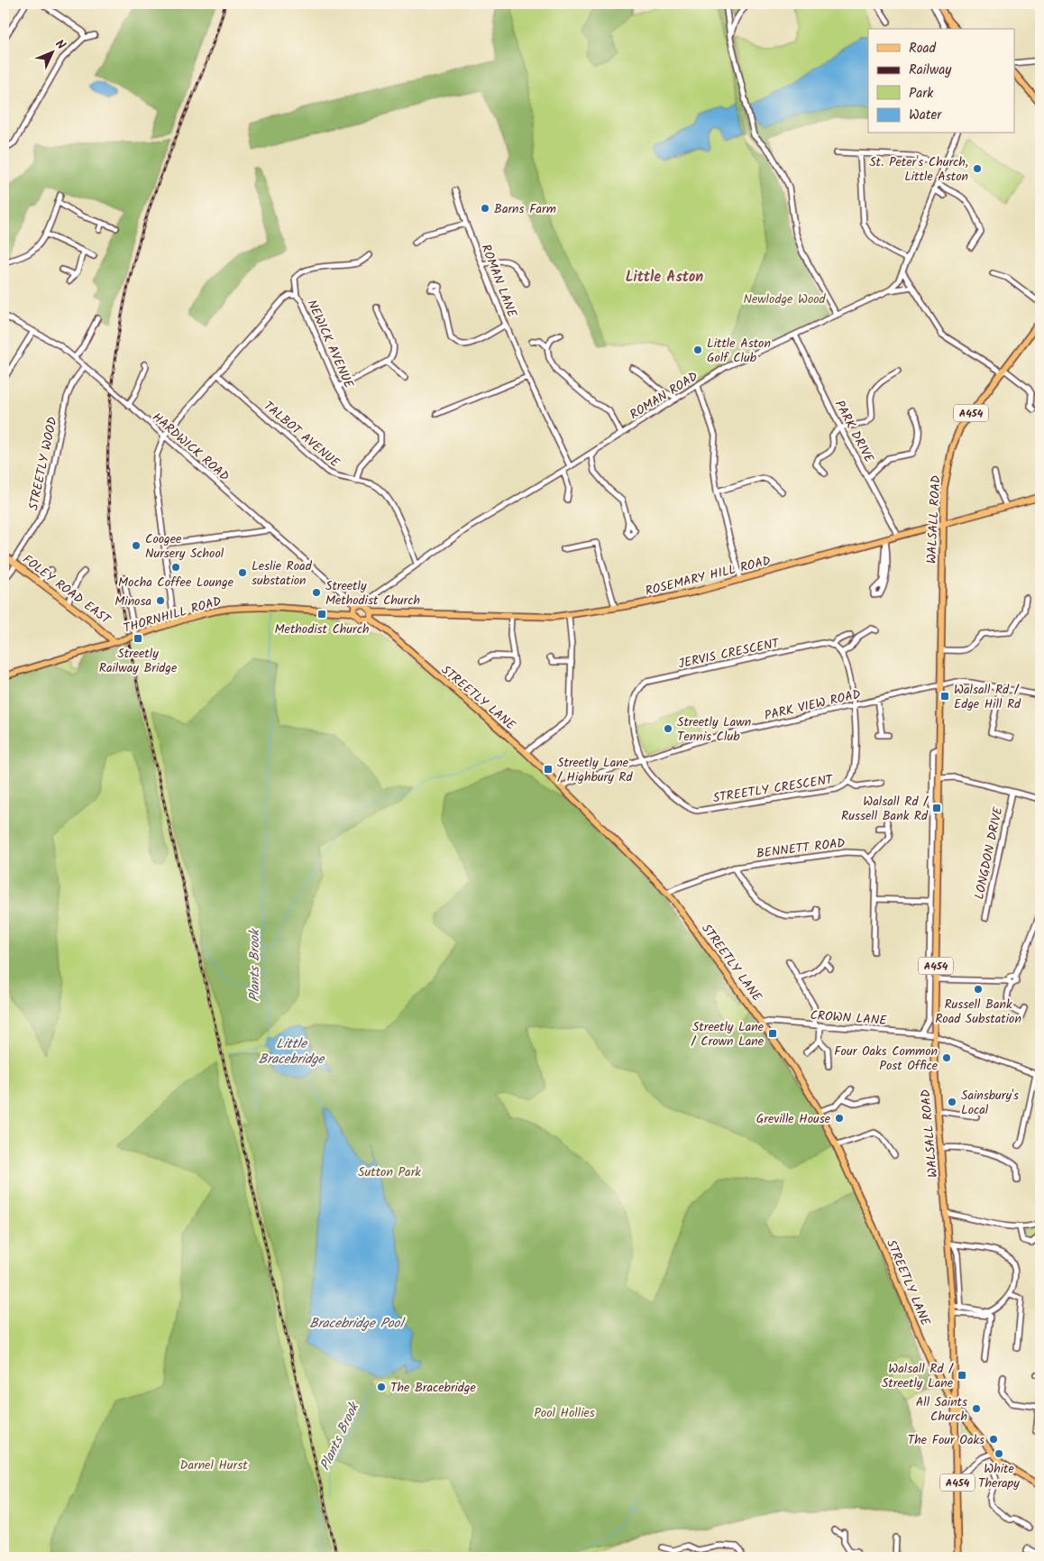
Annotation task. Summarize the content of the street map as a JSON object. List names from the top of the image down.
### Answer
{
  "streets": {
    "main road": [
      "A454",
      "WALSALL ROAD",
      "ROSEMARY HILL ROAD",
      "FOLEY ROAD EAST",
      "THORNHILL ROAD",
      "STREETLY LANE"
    ],
    "street": [
      "ROMAN LANE",
      "NEWICK AVENUE",
      "ROMAN ROAD",
      "PARK DRIVE",
      "TALBOT AVENUE",
      "HARDWICK ROAD",
      "STREETLY WOOD",
      "JERVIS CRESCENT",
      "PARK VIEW ROAD",
      "STREETLY CRESCENT",
      "BENNETT ROAD",
      "LONGDON DRIVE",
      "CROWN LANE"
    ]
  },
  "crossings": [
    ["ROMAN LANE", "ROMAN ROAD"],
    ["NEWICK AVENUE", "TALBOT AVENUE"],
    ["ROMAN ROAD", "PARK DRIVE"],
    ["ROMAN ROAD", "TALBOT AVENUE"],
    ["ROMAN ROAD", "HARDWICK ROAD"],
    ["ROMAN ROAD", "STREETLY LANE"],
    ["A454", "WALSALL ROAD"],
    ["PARK DRIVE", "ROSEMARY HILL ROAD"],
    ["HARDWICK ROAD", "STREETLY WOOD"],
    ["HARDWICK ROAD", "STREETLY LANE"],
    ["STREETLY WOOD", "FOLEY ROAD EAST"],
    ["WALSALL ROAD", "ROSEMARY HILL ROAD"],
    ["WALSALL ROAD", "STREETLY LANE"],
    ["WALSALL ROAD", "PARK VIEW ROAD"],
    ["WALSALL ROAD", "CROWN LANE"],
    ["ROSEMARY HILL ROAD", "THORNHILL ROAD"],
    ["ROSEMARY HILL ROAD", "STREETLY LANE"],
    ["FOLEY ROAD EAST", "THORNHILL ROAD"],
    ["THORNHILL ROAD", "STREETLY LANE"],
    ["JERVIS CRESCENT", "PARK VIEW ROAD"],
    ["JERVIS CRESCENT", "STREETLY CRESCENT"],
    ["STREETLY LANE", "PARK VIEW ROAD"],
    ["STREETLY LANE", "BENNETT ROAD"],
    ["STREETLY LANE", "CROWN LANE"],
    ["PARK VIEW ROAD", "STREETLY CRESCENT"]
  ],
  "districts": ["Little Aston"],
  "water": ["Plants Brook", "Little Bracebridge", "Bracebridge Pool"],
  "parks": [
    "Newlodge Wood",
    "Sutton Park",
    "Pool Hollies",
    "Darnel Hurst"
  ],
  "places": {
    "other": [
      "St. Peter's Church, Little Aston",
      "Barns Farm",
      "Little Aston Golf Club",
      "Coogee Nursery School",
      "Mocha Coffee Lounge",
      "Leslie Road substation",
      "Streetly Methodist Church",
      "Minosa",
      "Streetly Lawn Tennis Club",
      "Russell Bank Road Substation",
      "Four Oaks Common Post Office",
      "Sainsbury's Local",
      "Greville House",
      "The Bracebridge",
      "All Saints Church",
      "The Four Oaks",
      "White Therapy"
    ],
    "transit": [
      "Methodist Church",
      "Streetly Railway Bridge",
      "Walsall Rd / Edge Hill Rd",
      "Streetly Lane / Highbury Rd",
      "Walsall Rd / Russell Bank Rd",
      "Streetly Lane / Crown Lane",
      "Walsall Rd / Streetly Lane"
    ]
  },
  "legend": [
    "Road",
    "Railway",
    "Park",
    "Water"
  ],
  "north": "top right"
}
